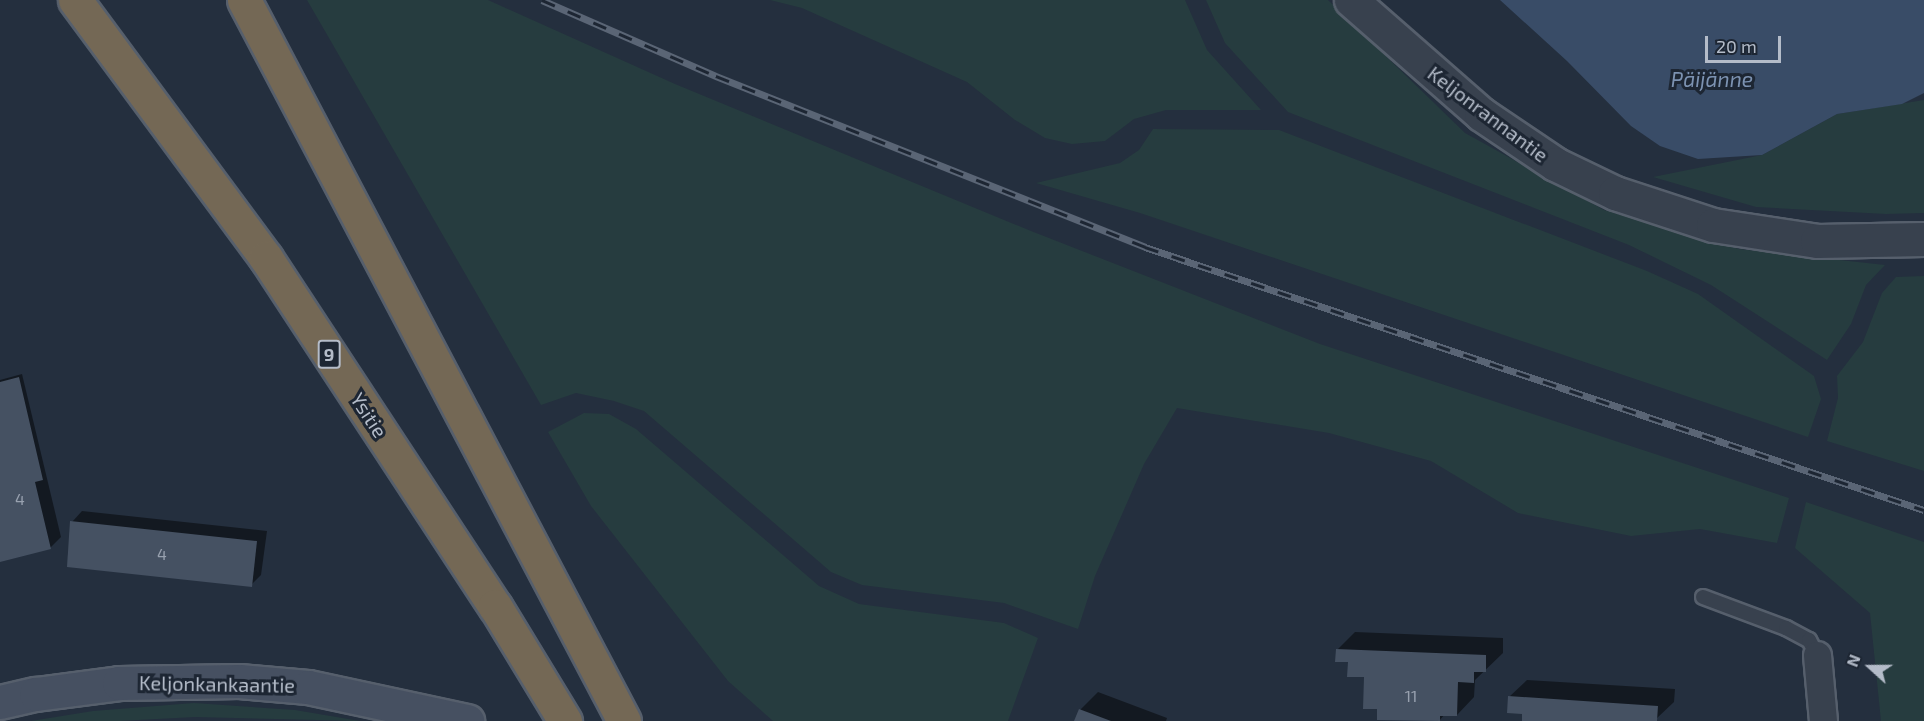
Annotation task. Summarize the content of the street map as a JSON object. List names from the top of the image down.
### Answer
{
  "streets": {
    "highway": ["9", "Ysitie"],
    "main road": ["Keljonkankaantie"],
    "street": ["Keljonrannantie"]
  },
  "water": ["Päijänne"],
  "house_numbers": ["4", "4", "11"],
  "scale_bar": "20 m",
  "north": "left"
}
